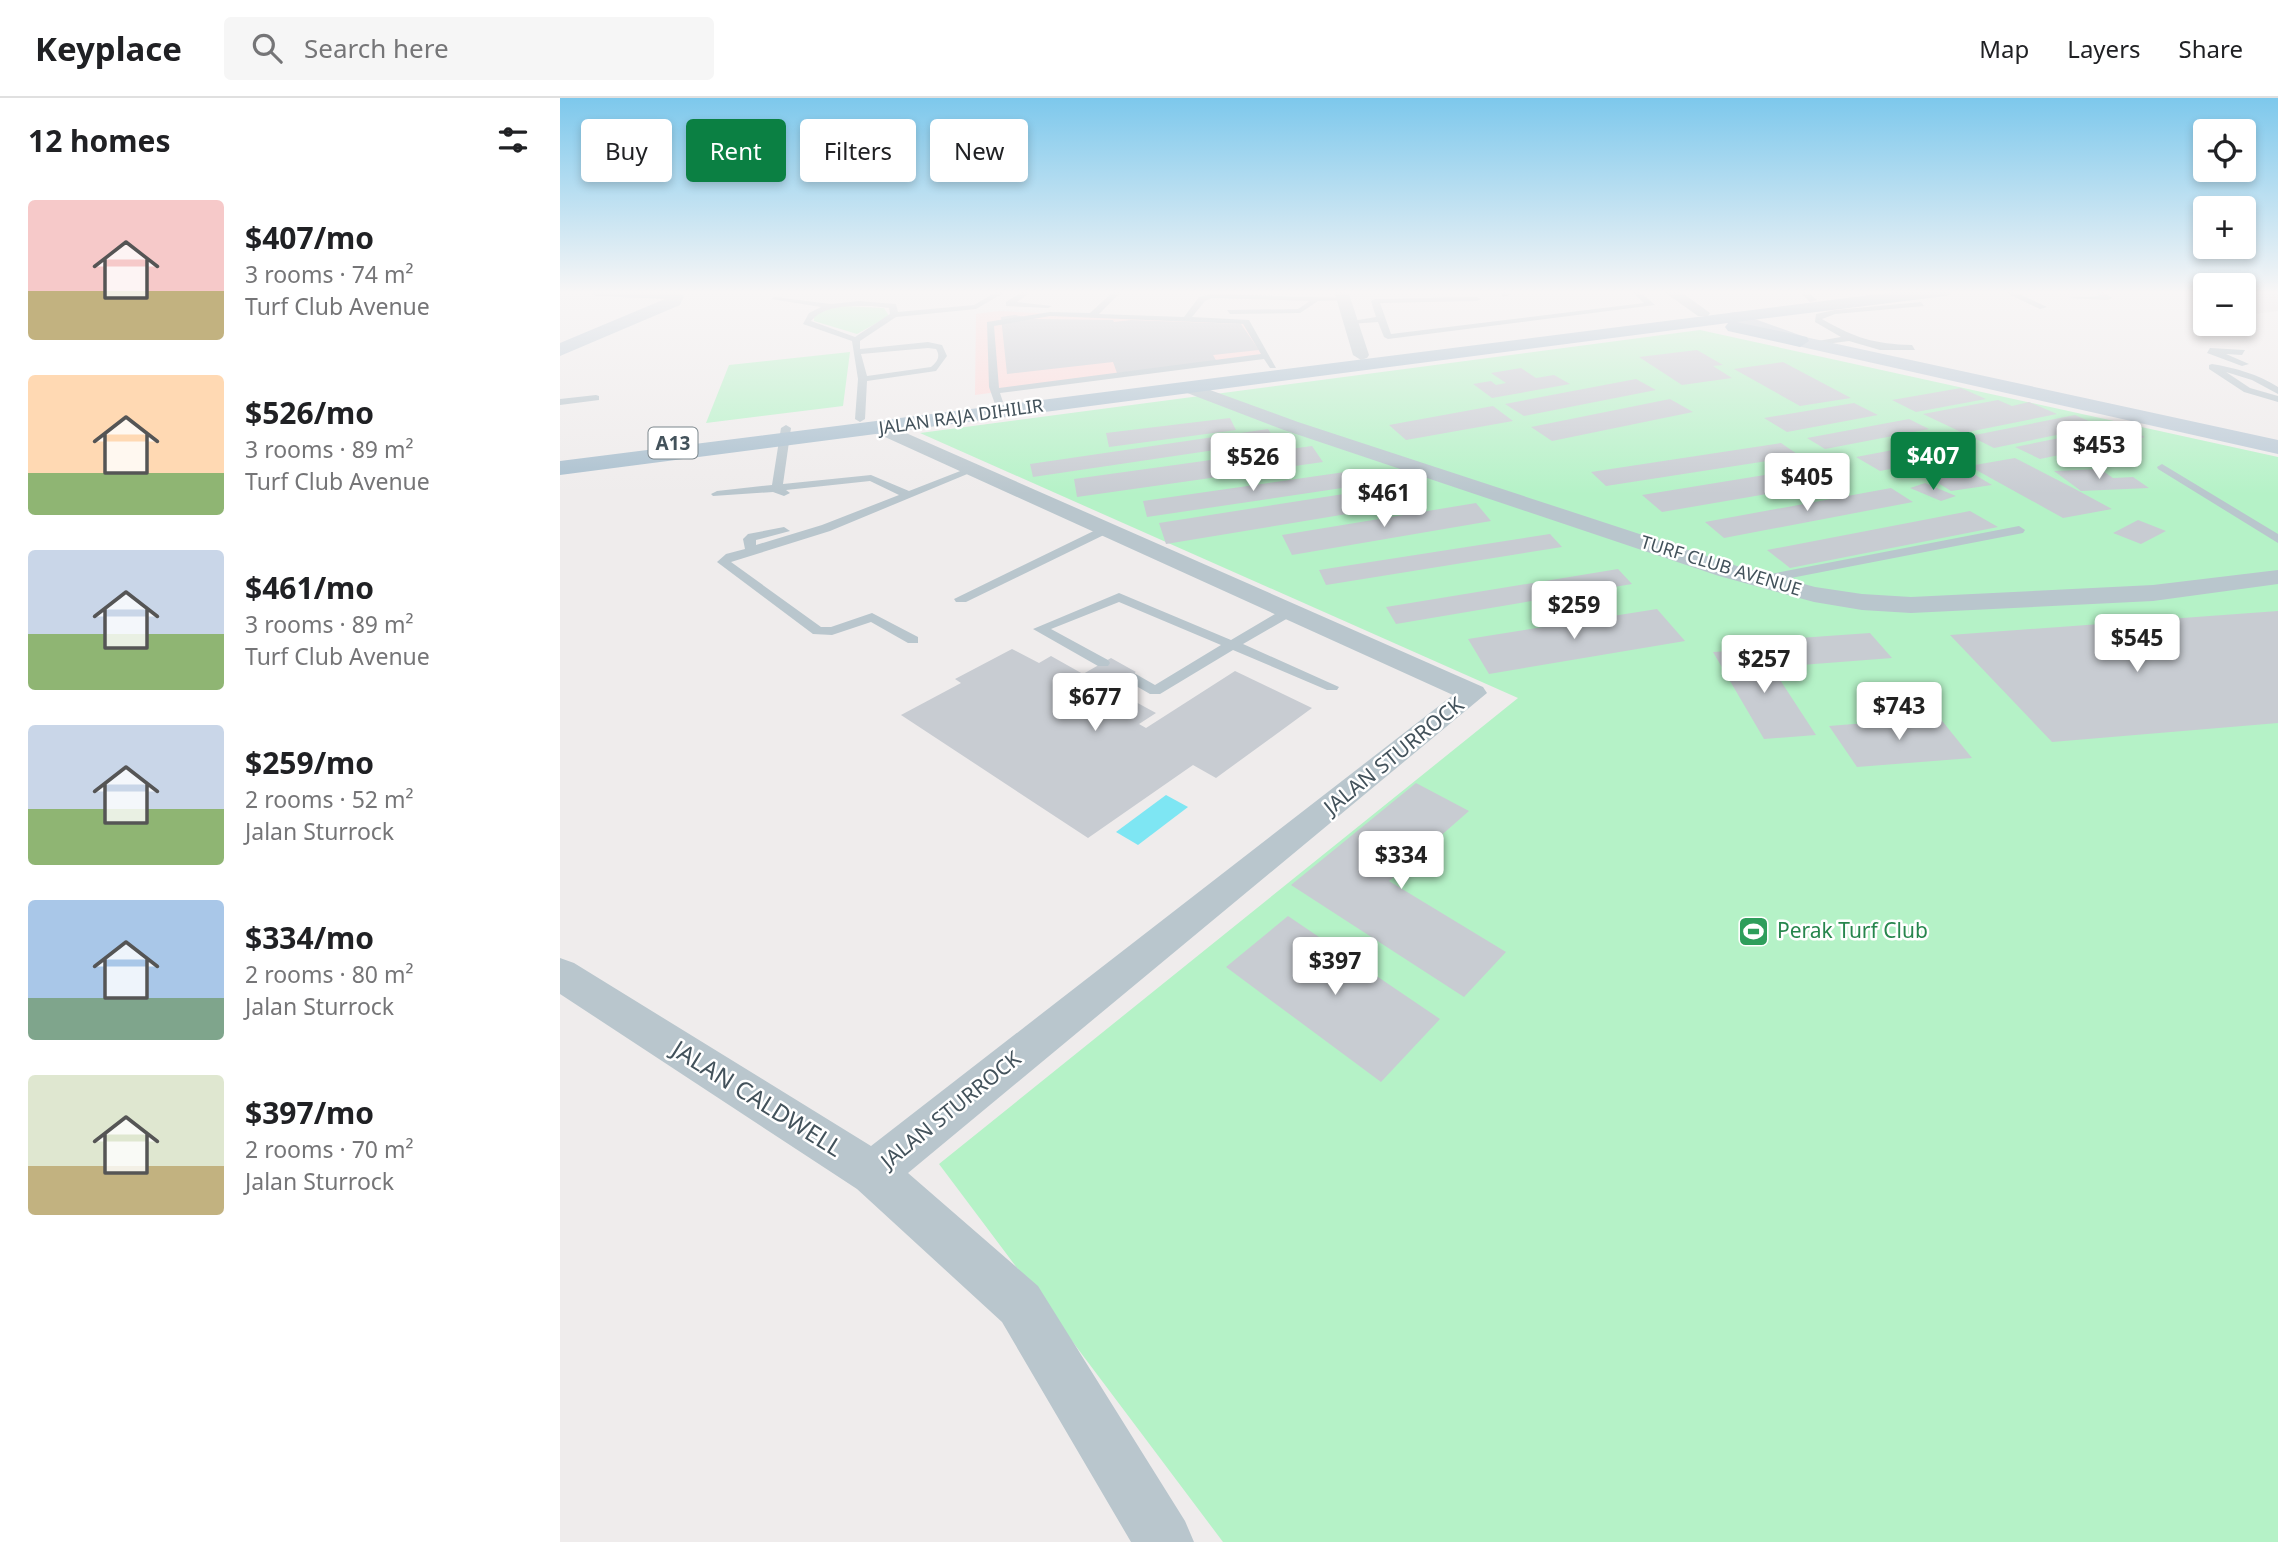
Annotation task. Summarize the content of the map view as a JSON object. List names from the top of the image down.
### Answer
{
  "streets": {
    "main road": ["JALAN RAJA DIHILIR", "A13"],
    "street": ["TURF CLUB AVENUE", "JALAN STURROCK", "JALAN CALDWELL"]
  },
  "crossings": [
    ["JALAN RAJA DIHILIR", "TURF CLUB AVENUE"],
    ["JALAN RAJA DIHILIR", "JALAN STURROCK"],
    ["JALAN STURROCK", "JALAN CALDWELL"]
  ],
  "places": {
    "sports": ["Perak Turf Club"]
  },
  "page": {
    "header": "Keyplace",
    "search": "Search here",
    "nav": ["Map", "Layers", "Share"],
    "heading": "12 homes",
    "map_buttons": ["+", "−"],
    "chip": [
      "Buy",
      "Rent",
      "Filters",
      "New"
    ],
    "list": [
      {
        "name": "$407/mo",
        "note": "3 rooms · 74 m² · Turf Club Avenue"
      },
      {
        "name": "$526/mo",
        "note": "3 rooms · 89 m² · Turf Club Avenue"
      },
      {
        "name": "$461/mo",
        "note": "3 rooms · 89 m² · Turf Club Avenue"
      },
      {
        "name": "$259/mo",
        "note": "2 rooms · 52 m² · Jalan Sturrock"
      },
      {
        "name": "$334/mo",
        "note": "2 rooms · 80 m² · Jalan Sturrock"
      },
      {
        "name": "$397/mo",
        "note": "2 rooms · 70 m² · Jalan Sturrock"
      }
    ],
    "price": [
      "$453",
      "$407",
      "$526",
      "$405",
      "$461",
      "$259",
      "$545",
      "$257",
      "$677",
      "$743",
      "$334",
      "$397"
    ]
  }
}
